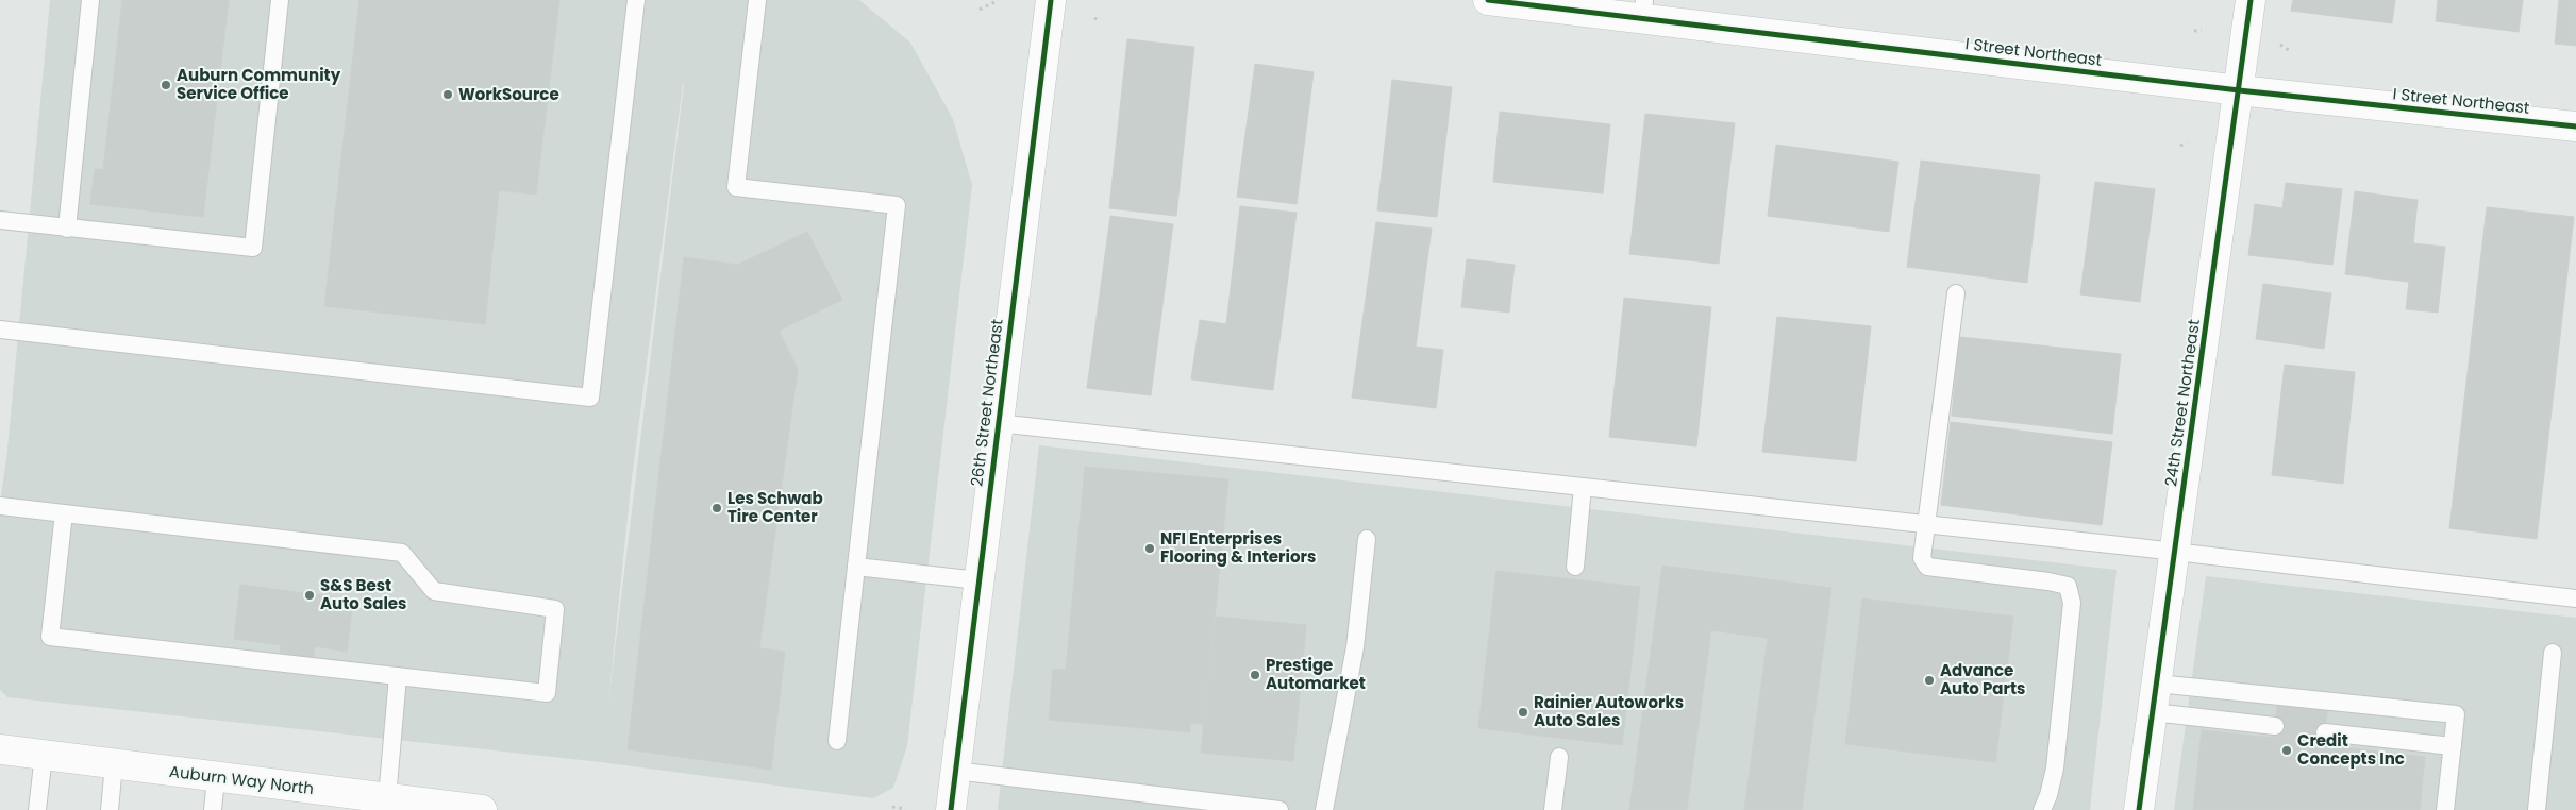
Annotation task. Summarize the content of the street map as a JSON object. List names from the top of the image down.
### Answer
{
  "streets": {
    "street": [
      "I Street Northeast",
      "26th Street Northeast",
      "24th Street Northeast",
      "Auburn Way North"
    ]
  },
  "crossings": [
    ["I Street Northeast", "24th Street Northeast"]
  ],
  "places": [
    "Auburn Community Service Office",
    "WorkSource",
    "Les Schwab Tire Center",
    "NFI Enterprises Flooring & Interiors",
    "S&S Best Auto Sales",
    "Prestige Automarket",
    "Advance Auto Parts",
    "Rainier Autoworks Auto Sales",
    "Credit Concepts Inc"
  ]
}
